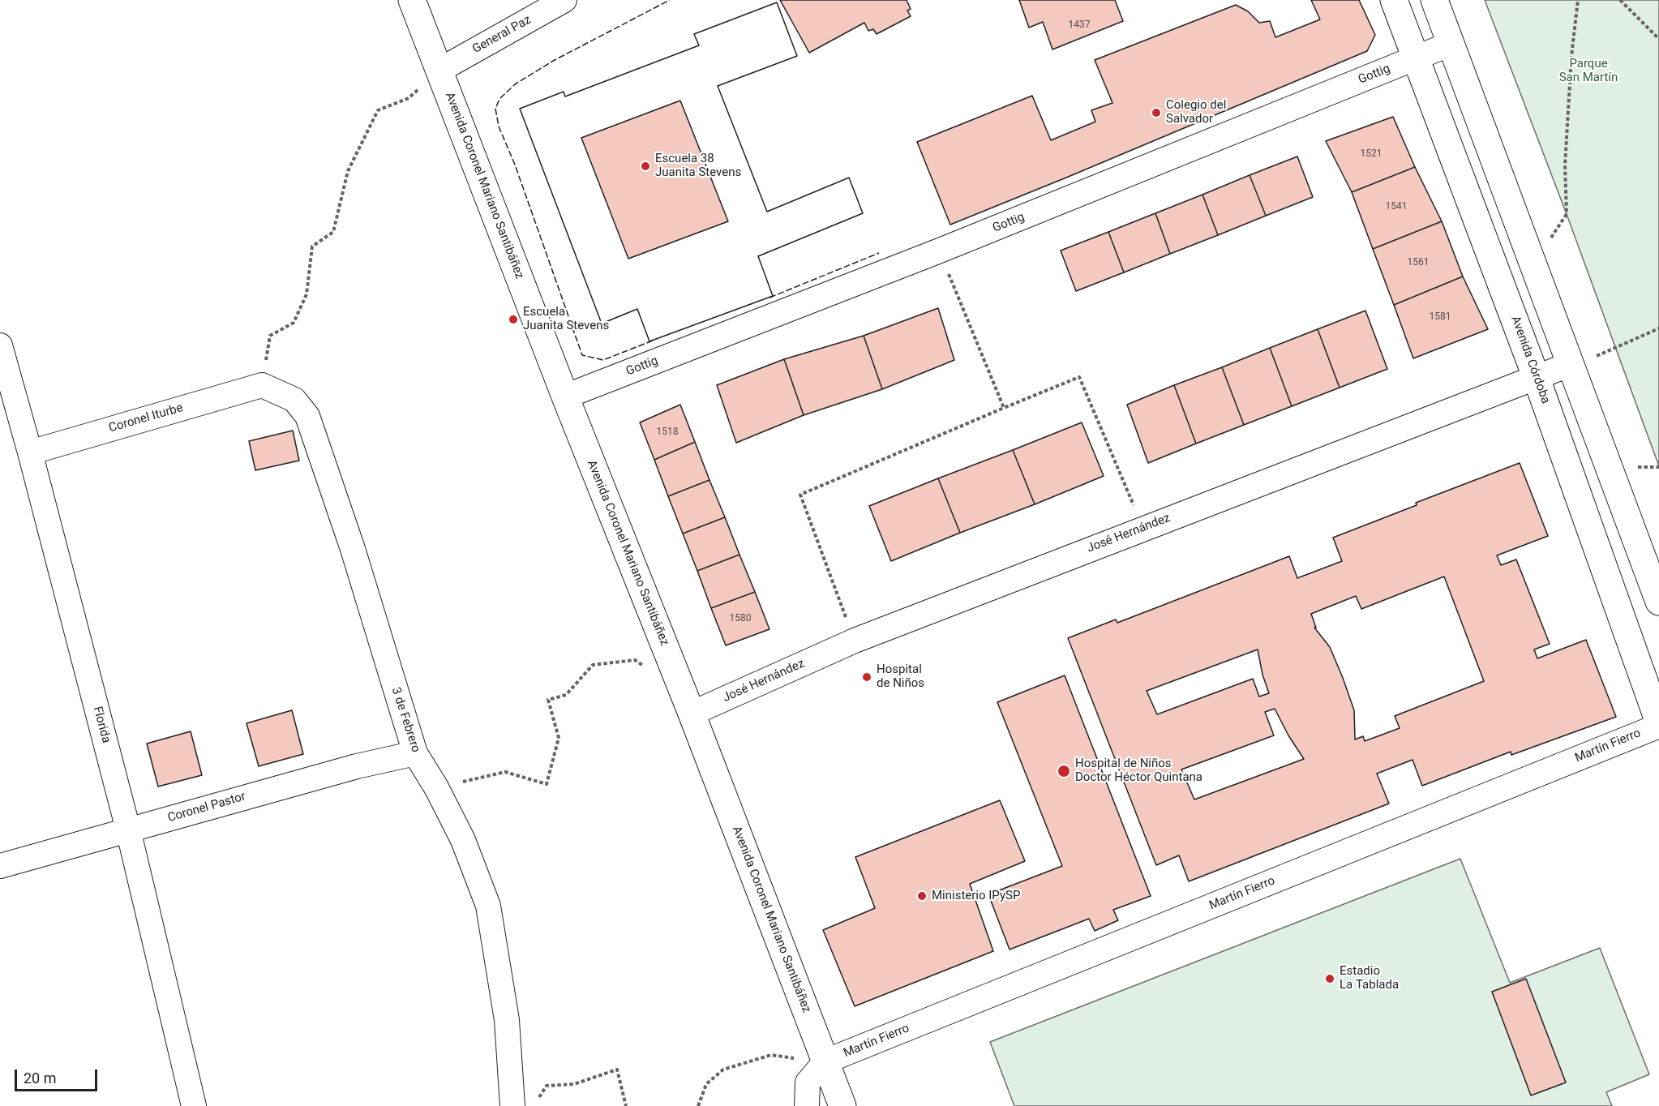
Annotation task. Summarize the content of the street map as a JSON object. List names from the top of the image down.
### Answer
{
  "streets": {
    "main road": ["Avenida Coronel Mariano Santibáñez", "Avenida Córdoba"],
    "street": [
      "General Paz",
      "Gottig",
      "Coronel Iturbe",
      "José Hernández",
      "3 de Febrero",
      "Florida",
      "Martín Fierro",
      "Coronel Pastor"
    ]
  },
  "crossings": [
    ["General Paz", "Avenida Coronel Mariano Santibáñez"],
    ["Gottig", "Avenida Coronel Mariano Santibáñez"],
    ["Gottig", "Avenida Córdoba"],
    ["Avenida Coronel Mariano Santibáñez", "José Hernández"],
    ["Avenida Coronel Mariano Santibáñez", "Martín Fierro"],
    ["Avenida Córdoba", "José Hernández"],
    ["Avenida Córdoba", "Martín Fierro"],
    ["Coronel Iturbe", "3 de Febrero"],
    ["Coronel Iturbe", "Florida"],
    ["3 de Febrero", "Coronel Pastor"],
    ["Florida", "Coronel Pastor"]
  ],
  "parks": ["Parque San Martín"],
  "places": [
    "Colegio del Salvador",
    "Escuela 38 Juanita Stevens",
    "Escuela Juanita Stevens",
    "Hospital de Niños",
    "Hospital de Niños Doctor Héctor Quintana",
    "Ministerio IPySP",
    "Estadio La Tablada"
  ],
  "house_numbers": [
    "1437",
    "1521",
    "1541",
    "1561",
    "1581",
    "1518",
    "1580"
  ],
  "scale_bar": "20 m"
}
